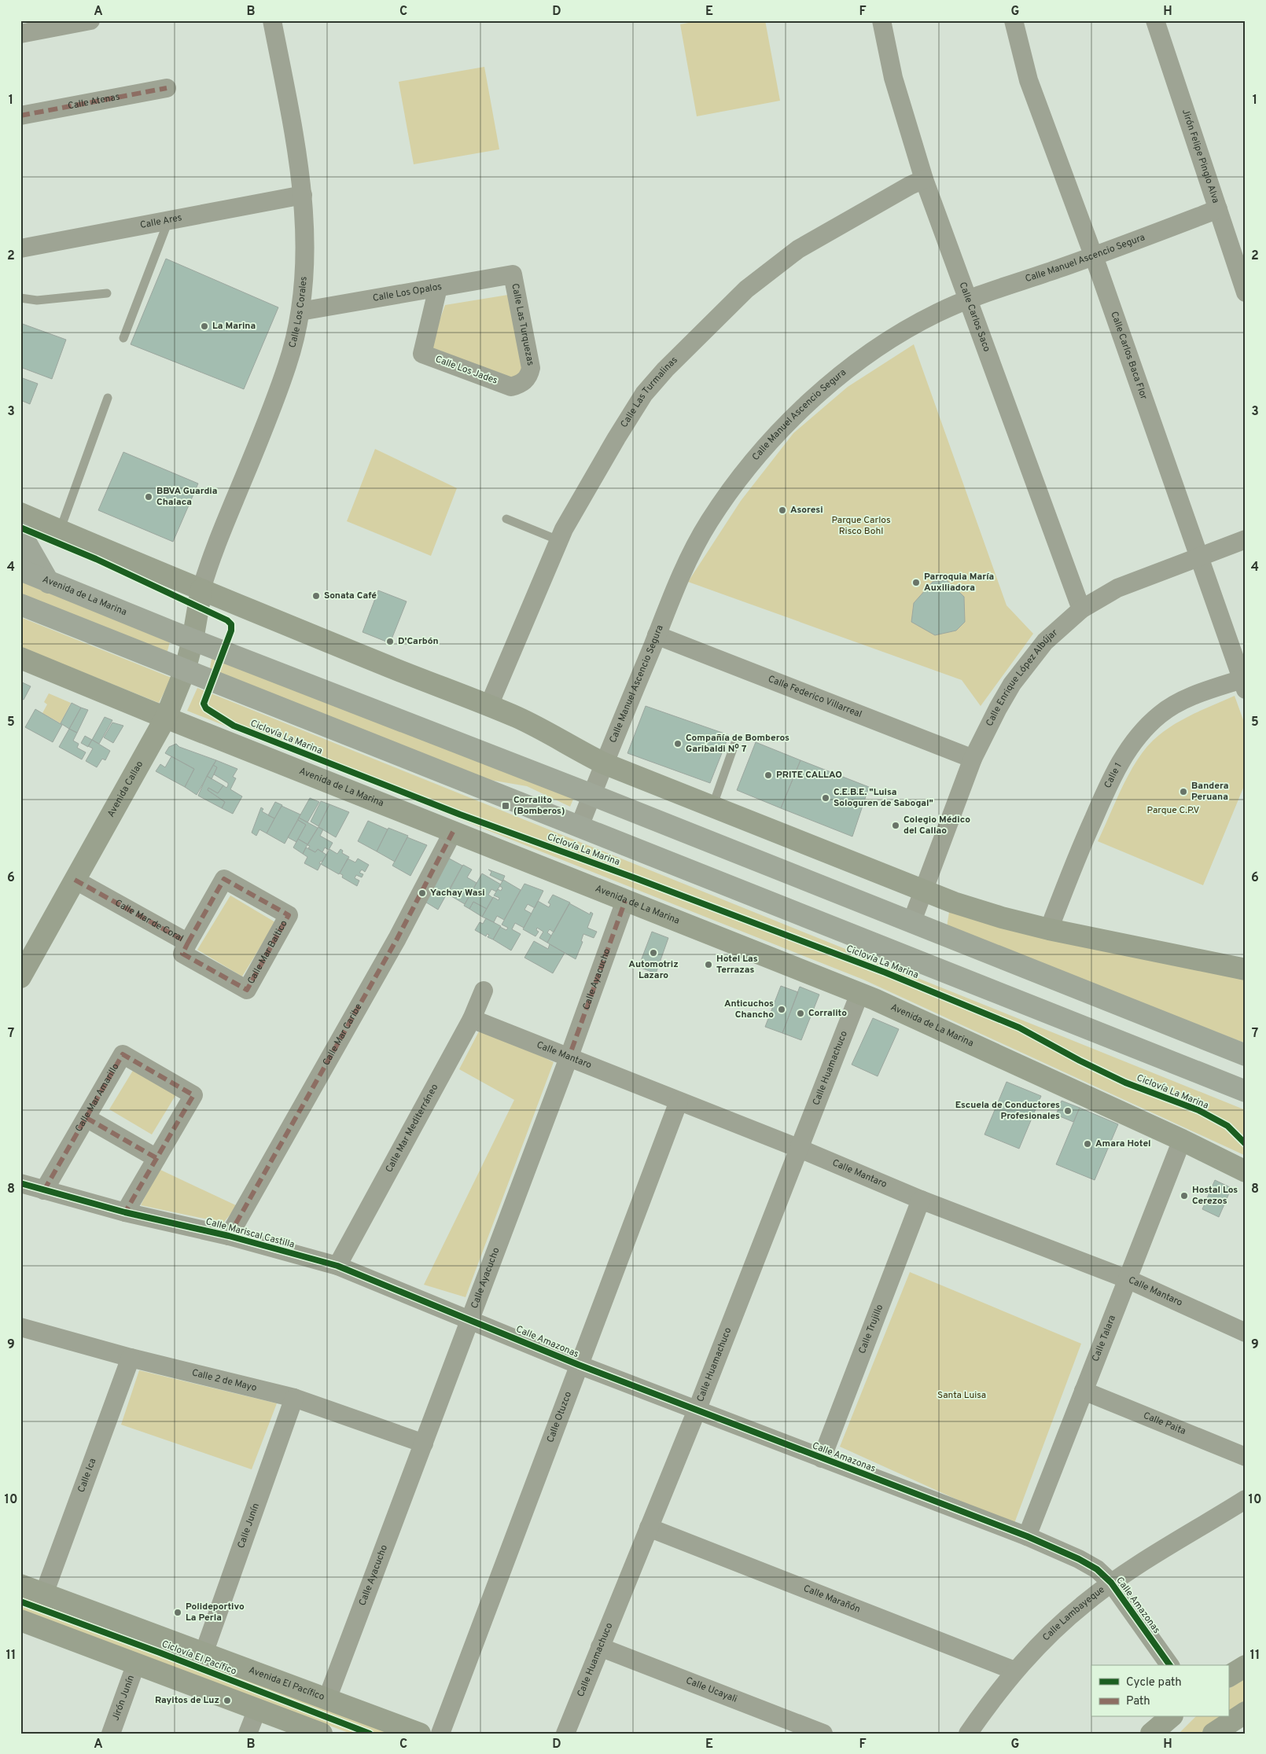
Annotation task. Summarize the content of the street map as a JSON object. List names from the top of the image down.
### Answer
{
  "streets": {
    "main road": ["Avenida de La Marina", "Avenida Callao", "Avenida El Pacífico"],
    "street": [
      "Calle Atenas",
      "Jirón Felipe Pinglo Alva",
      "Calle Ares",
      "Calle Manuel Ascencio Segura",
      "Calle Los Opalos",
      "Calle Los Corales",
      "Calle Carlos Saco",
      "Calle Las Turquezas",
      "Calle Carlos Baca Flor",
      "Calle Los Jades",
      "Calle Las Turmalinas",
      "Calle Enrique López Albújar",
      "Calle Federico Villarreal",
      "Calle 1",
      "Calle Mar de Coral",
      "Calle Mar Baltico",
      "Calle Ayacucho",
      "Calle Mar Caribe",
      "Calle Mantaro",
      "Calle Huamachuco",
      "Calle Mar Amarillo",
      "Calle Mar Mediterráneo",
      "Calle Mariscal Castilla",
      "Calle Trujillo",
      "Calle Talara",
      "Calle Amazonas",
      "Calle 2 de Mayo",
      "Calle Otuzco",
      "Calle Paita",
      "Calle Ica",
      "Calle Junín",
      "Calle Marañón",
      "Calle Lambayeque",
      "Calle Ucayali",
      "Jirón Junín"
    ],
    "cycle path": ["Ciclovía La Marina", "Ciclovía El Pacífico"]
  },
  "crossings": [
    ["Jirón Felipe Pinglo Alva", "Calle Manuel Ascencio Segura"],
    ["Calle Ares", "Calle Los Corales"],
    ["Calle Manuel Ascencio Segura", "Calle Carlos Saco"],
    ["Calle Manuel Ascencio Segura", "Calle Carlos Baca Flor"],
    ["Calle Manuel Ascencio Segura", "Avenida de La Marina"],
    ["Calle Manuel Ascencio Segura", "Calle Federico Villarreal"],
    ["Calle Los Opalos", "Calle Los Corales"],
    ["Calle Los Opalos", "Calle Las Turquezas"],
    ["Calle Los Opalos", "Calle Los Jades"],
    ["Calle Los Corales", "Avenida Callao"],
    ["Calle Carlos Saco", "Calle Las Turmalinas"],
    ["Calle Carlos Saco", "Calle Enrique López Albújar"],
    ["Calle Las Turquezas", "Calle Los Jades"],
    ["Calle Carlos Baca Flor", "Calle Enrique López Albújar"],
    ["Calle Carlos Baca Flor", "Calle 1"],
    ["Avenida de La Marina", "Calle Enrique López Albújar"],
    ["Avenida de La Marina", "Avenida Callao"],
    ["Avenida de La Marina", "Calle Ayacucho"],
    ["Avenida de La Marina", "Calle Mar Caribe"],
    ["Avenida de La Marina", "Calle Huamachuco"],
    ["Avenida de La Marina", "Calle Talara"],
    ["Calle Enrique López Albújar", "Calle Federico Villarreal"],
    ["Avenida Callao", "Calle Mar de Coral"],
    ["Calle Mar de Coral", "Calle Mar Baltico"],
    ["Calle Ayacucho", "Calle Mantaro"],
    ["Calle Ayacucho", "Calle Mariscal Castilla"],
    ["Calle Ayacucho", "Calle Amazonas"],
    ["Calle Ayacucho", "Calle 2 de Mayo"],
    ["Calle Ayacucho", "Avenida El Pacífico"],
    ["Calle Mar Caribe", "Calle Mariscal Castilla"],
    ["Calle Mantaro", "Calle Huamachuco"],
    ["Calle Mantaro", "Calle Mar Mediterráneo"],
    ["Calle Mantaro", "Calle Trujillo"],
    ["Calle Mantaro", "Calle Talara"],
    ["Calle Mantaro", "Calle Otuzco"],
    ["Calle Huamachuco", "Calle Amazonas"],
    ["Calle Huamachuco", "Calle Marañón"],
    ["Calle Huamachuco", "Calle Ucayali"],
    ["Calle Mar Amarillo", "Calle Mariscal Castilla"],
    ["Calle Mar Mediterráneo", "Calle Mariscal Castilla"],
    ["Calle Mariscal Castilla", "Calle Amazonas"],
    ["Calle Trujillo", "Calle Amazonas"],
    ["Calle Talara", "Calle Amazonas"],
    ["Calle Talara", "Calle Paita"],
    ["Calle Amazonas", "Calle Otuzco"],
    ["Calle Amazonas", "Calle Lambayeque"],
    ["Calle 2 de Mayo", "Calle Ica"],
    ["Calle 2 de Mayo", "Calle Junín"],
    ["Calle Ica", "Avenida El Pacífico"],
    ["Calle Junín", "Avenida El Pacífico"],
    ["Calle Marañón", "Calle Lambayeque"]
  ],
  "parks": ["Parque Carlos Risco Bohl", "Parque C.P.V", "Santa Luisa"],
  "places": {
    "other": [
      "La Marina",
      "BBVA Guardia Chalaca",
      "Asoresi",
      "Parroquia María Auxiliadora",
      "Sonata Café",
      "D'Carbón",
      "Compañía de Bomberos Garibaldi Nº 7",
      "PRITE CALLAO",
      "Bandera Peruana",
      "C.E.B.E. \"Luisa Sologuren de Sabogal\"",
      "Colegio Médico del Callao",
      "Yachay Wasi",
      "Automotriz Lazaro",
      "Hotel Las Terrazas",
      "Anticuchos Chancho",
      "Corralito",
      "Escuela de Conductores Profesionales",
      "Amara Hotel",
      "Hostal Los Cerezos",
      "Polideportivo La Perla",
      "Rayitos de Luz"
    ],
    "transit": ["Corralito (Bomberos)"]
  },
  "legend": ["Cycle path", "Path"],
  "grid": {
    "columns": [
      "A",
      "B",
      "C",
      "D",
      "E",
      "F",
      "G",
      "H"
    ],
    "rows": [
      "1",
      "2",
      "3",
      "4",
      "5",
      "6",
      "7",
      "8",
      "9",
      "10",
      "11"
    ]
  }
}
